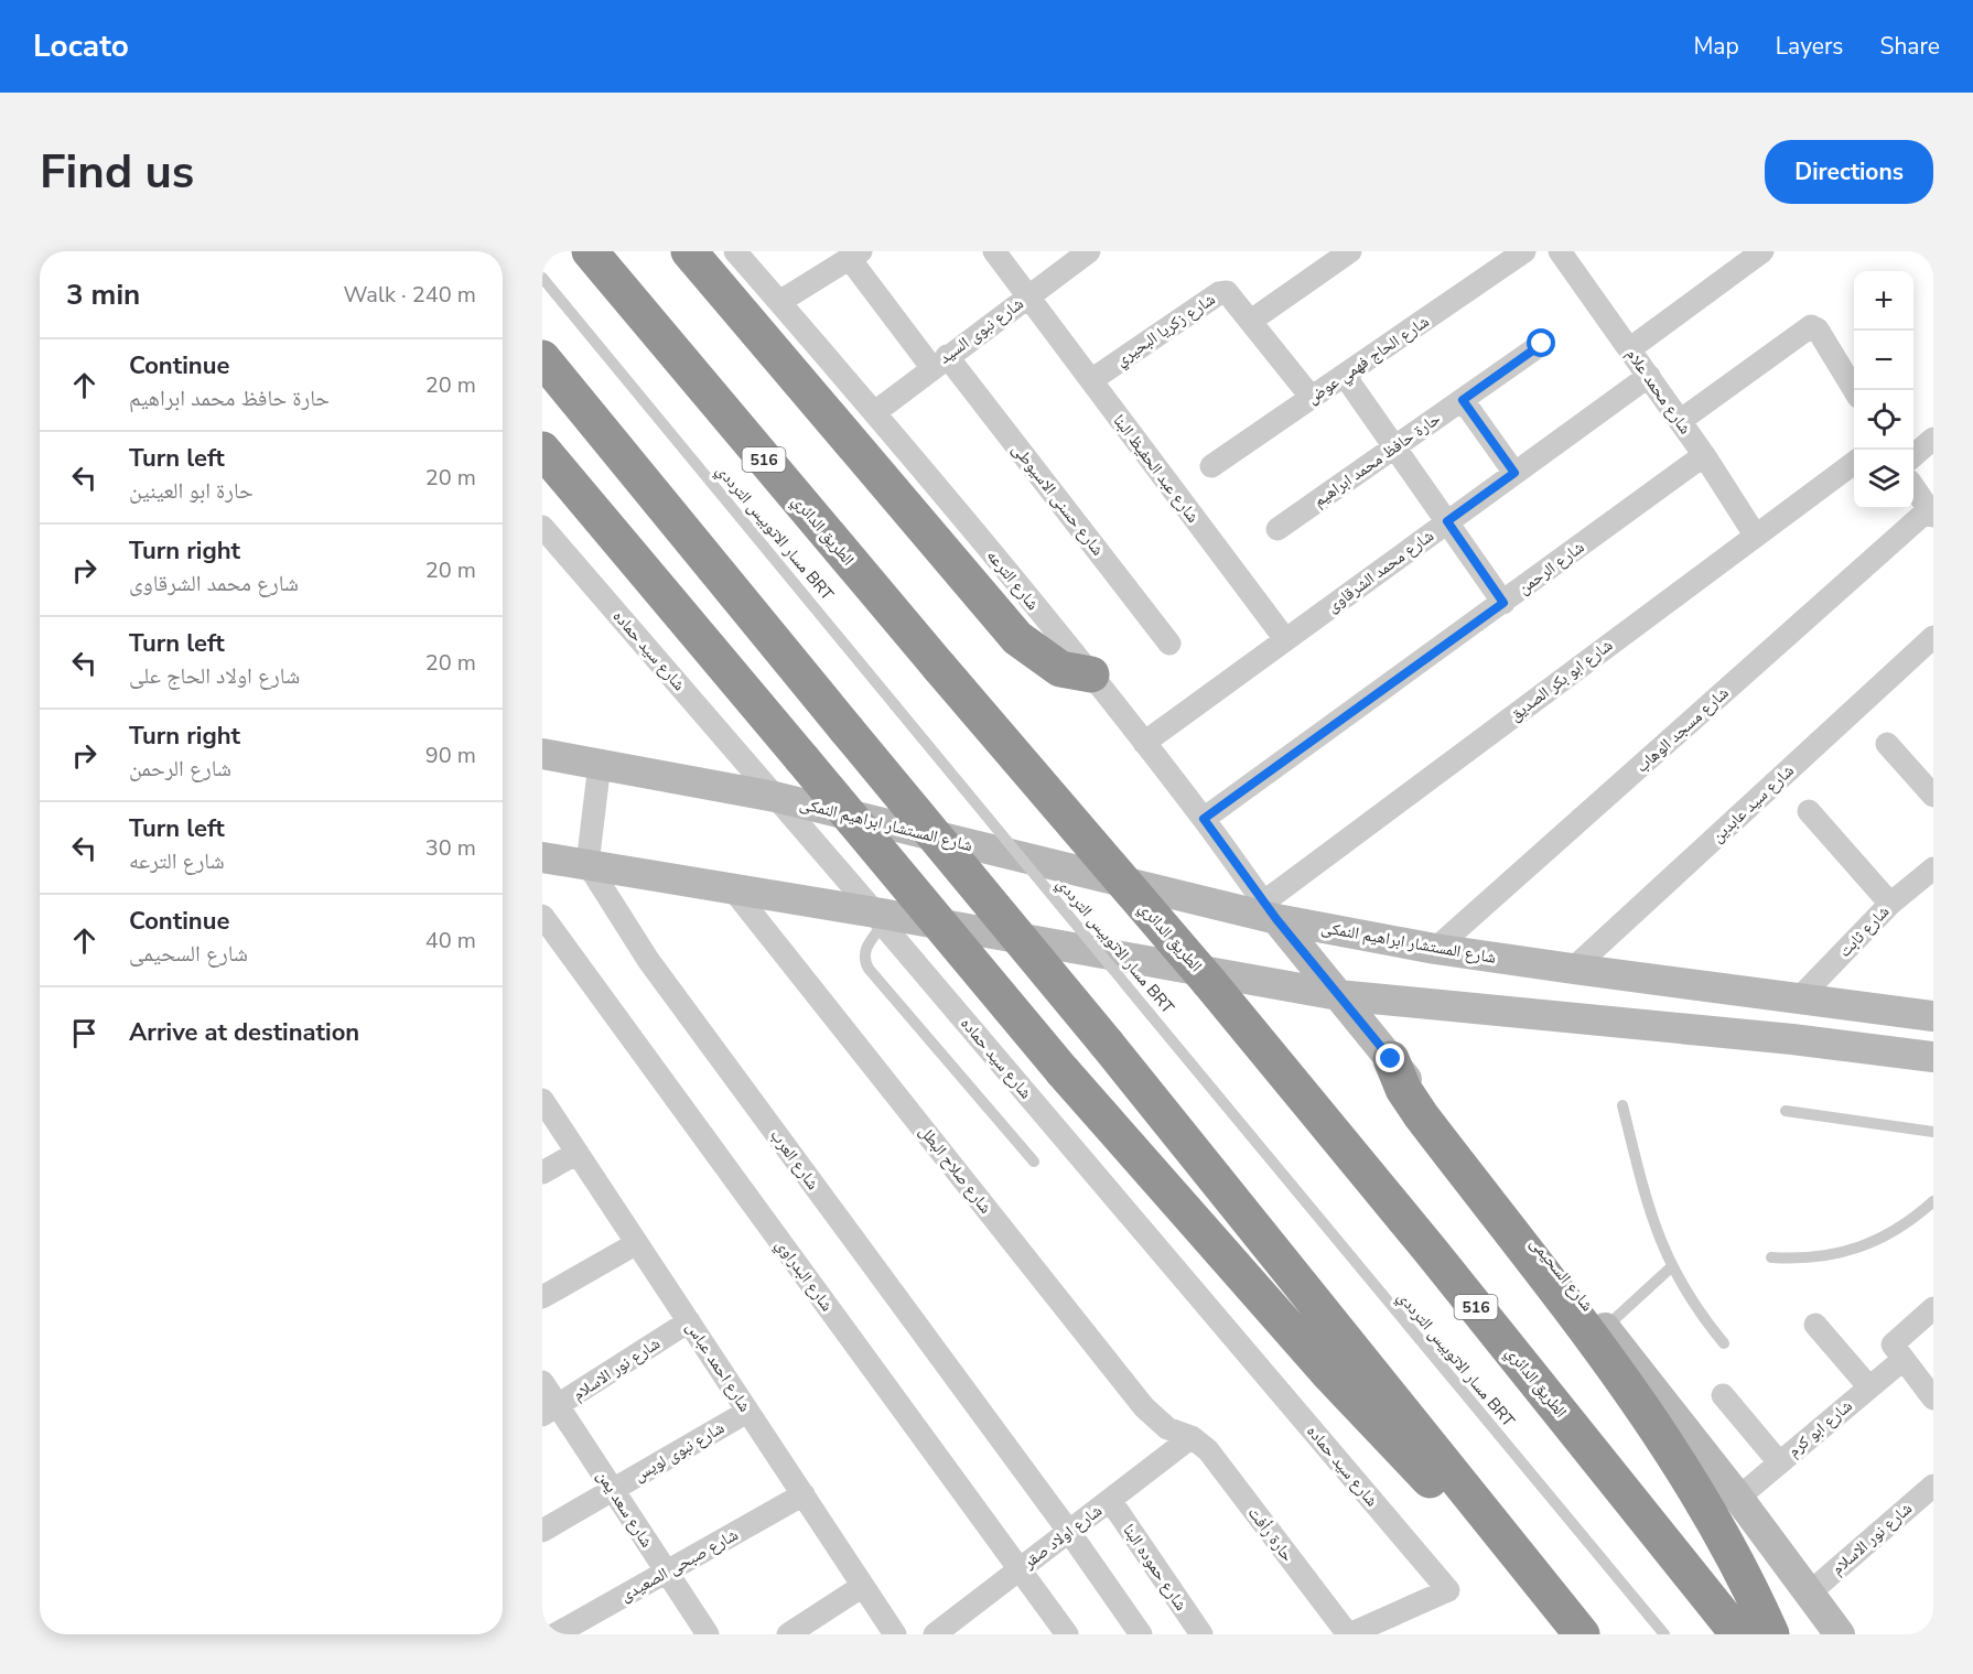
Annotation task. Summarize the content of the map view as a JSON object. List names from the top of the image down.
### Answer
{
  "streets": {
    "highway": ["516", "الطريق الدائري"],
    "street": [
      "شارع زكريا البحيري",
      "شارع نبوى السيد",
      "شارع الحاج فهمي عوض",
      "شارع محمد علام",
      "حارة حافظ محمد ابراهيم",
      "شارع عبد الحفيظ البنا",
      "شارع حسنى الاسيوطى",
      "شارع الرحمن",
      "شارع محمد الشرقاوى",
      "شارع الترعه",
      "شارع سيد حماده",
      "شارع ابو بكر الصديق",
      "شارع مسجد الوهاب",
      "شارع سيد عابدين",
      "شارع المستشار ابراهيم النمكى",
      "شارع ثابت",
      "شارع العرب",
      "شارع صلاح البطل",
      "شارع السحيمى",
      "شارع البدراوي",
      "شارع احمد عباس",
      "شارع نور الاسلام",
      "شارع ابو كرم",
      "شارع نبوى لويس",
      "شارع سعد يمن",
      "حارة رأفت",
      "شارع اولاد صقر",
      "شارع صبحى الصعيدى",
      "شارع حموده البنا"
    ],
    "lane": ["مسار الاتوبيس الترددي BRT"]
  },
  "crossings": [
    ["شارع زكريا البحيري", "شارع الحاج فهمي عوض"],
    ["شارع زكريا البحيري", "شارع عبد الحفيظ البنا"],
    ["شارع نبوى السيد", "شارع عبد الحفيظ البنا"],
    ["شارع نبوى السيد", "شارع حسنى الاسيوطى"],
    ["شارع نبوى السيد", "شارع الترعه"],
    ["شارع محمد علام", "شارع الرحمن"],
    ["شارع محمد علام", "شارع محمد الشرقاوى"],
    ["شارع محمد علام", "شارع ابو بكر الصديق"],
    ["شارع عبد الحفيظ البنا", "شارع محمد الشرقاوى"],
    ["شارع الرحمن", "شارع الترعه"],
    ["شارع محمد الشرقاوى", "شارع الترعه"],
    ["شارع الترعه", "شارع ابو بكر الصديق"],
    ["شارع الترعه", "شارع المستشار ابراهيم النمكى"],
    ["شارع الترعه", "شارع السحيمى"],
    ["شارع سيد حماده", "شارع المستشار ابراهيم النمكى"],
    ["شارع سيد حماده", "حارة رأفت"],
    ["شارع ابو بكر الصديق", "شارع المستشار ابراهيم النمكى"],
    ["شارع ابو بكر الصديق", "شارع السحيمى"],
    ["شارع مسجد الوهاب", "شارع المستشار ابراهيم النمكى"],
    ["شارع سيد عابدين", "شارع المستشار ابراهيم النمكى"],
    ["شارع المستشار ابراهيم النمكى", "شارع ثابت"],
    ["شارع المستشار ابراهيم النمكى", "شارع السحيمى"],
    ["شارع العرب", "شارع اولاد صقر"],
    ["شارع صلاح البطل", "حارة رأفت"],
    ["شارع صلاح البطل", "شارع اولاد صقر"],
    ["شارع السحيمى", "شارع نور الاسلام"],
    ["شارع السحيمى", "شارع ابو كرم"],
    ["شارع البدراوي", "شارع اولاد صقر"],
    ["شارع احمد عباس", "شارع نور الاسلام"],
    ["شارع احمد عباس", "شارع نبوى لويس"],
    ["شارع احمد عباس", "شارع صبحى الصعيدى"],
    ["شارع نور الاسلام", "شارع سعد يمن"],
    ["شارع نبوى لويس", "شارع سعد يمن"],
    ["شارع سعد يمن", "شارع صبحى الصعيدى"],
    ["حارة رأفت", "شارع اولاد صقر"],
    ["شارع اولاد صقر", "شارع حموده البنا"]
  ],
  "page": {
    "header": "Locato",
    "nav": ["Map", "Layers", "Share"],
    "buttons": "Directions",
    "title": "Find us",
    "heading": ["3 min", "Walk · 240 m"],
    "map_buttons": ["+", "−"],
    "list": [
      ["Continue", "حارة حافظ محمد ابراهيم", "20 m"],
      ["Turn left", "حارة ابو العينين", "20 m"],
      ["Turn right", "شارع محمد الشرقاوى", "20 m"],
      ["Turn left", "شارع اولاد الحاج على", "20 m"],
      ["Turn right", "شارع الرحمن", "90 m"],
      ["Turn left", "شارع الترعه", "30 m"],
      ["Continue", "شارع السحيمى", "40 m"],
      "Arrive at destination"
    ]
  }
}
